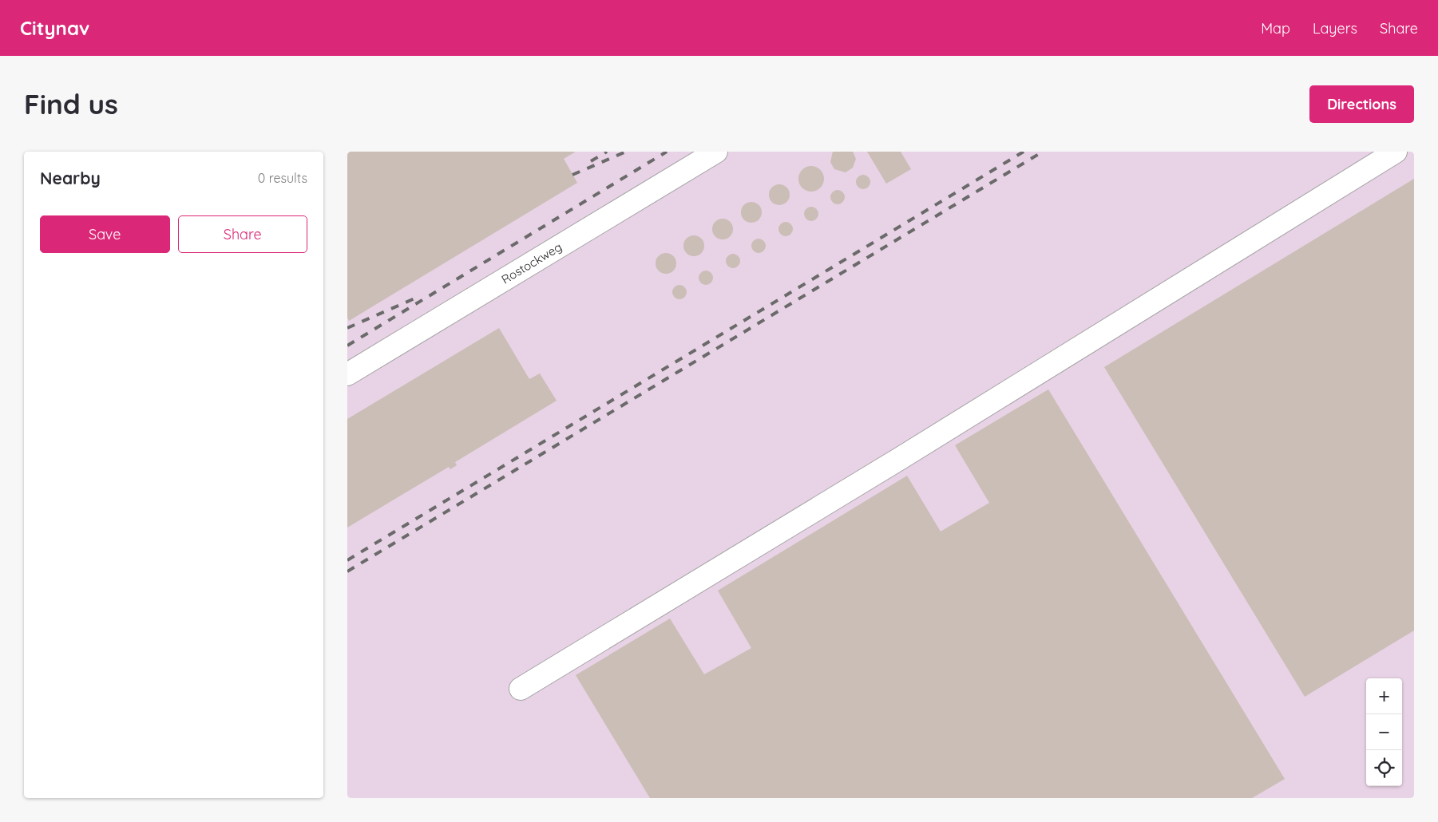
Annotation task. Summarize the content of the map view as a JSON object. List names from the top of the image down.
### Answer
{
  "streets": {
    "street": ["Rostockweg"]
  },
  "page": {
    "header": "Citynav",
    "nav": ["Map", "Layers", "Share"],
    "buttons": [
      "Directions",
      ["Save", "Share"]
    ],
    "title": "Find us",
    "heading": ["Nearby", "0 results"],
    "map_buttons": ["+", "−"]
  }
}
